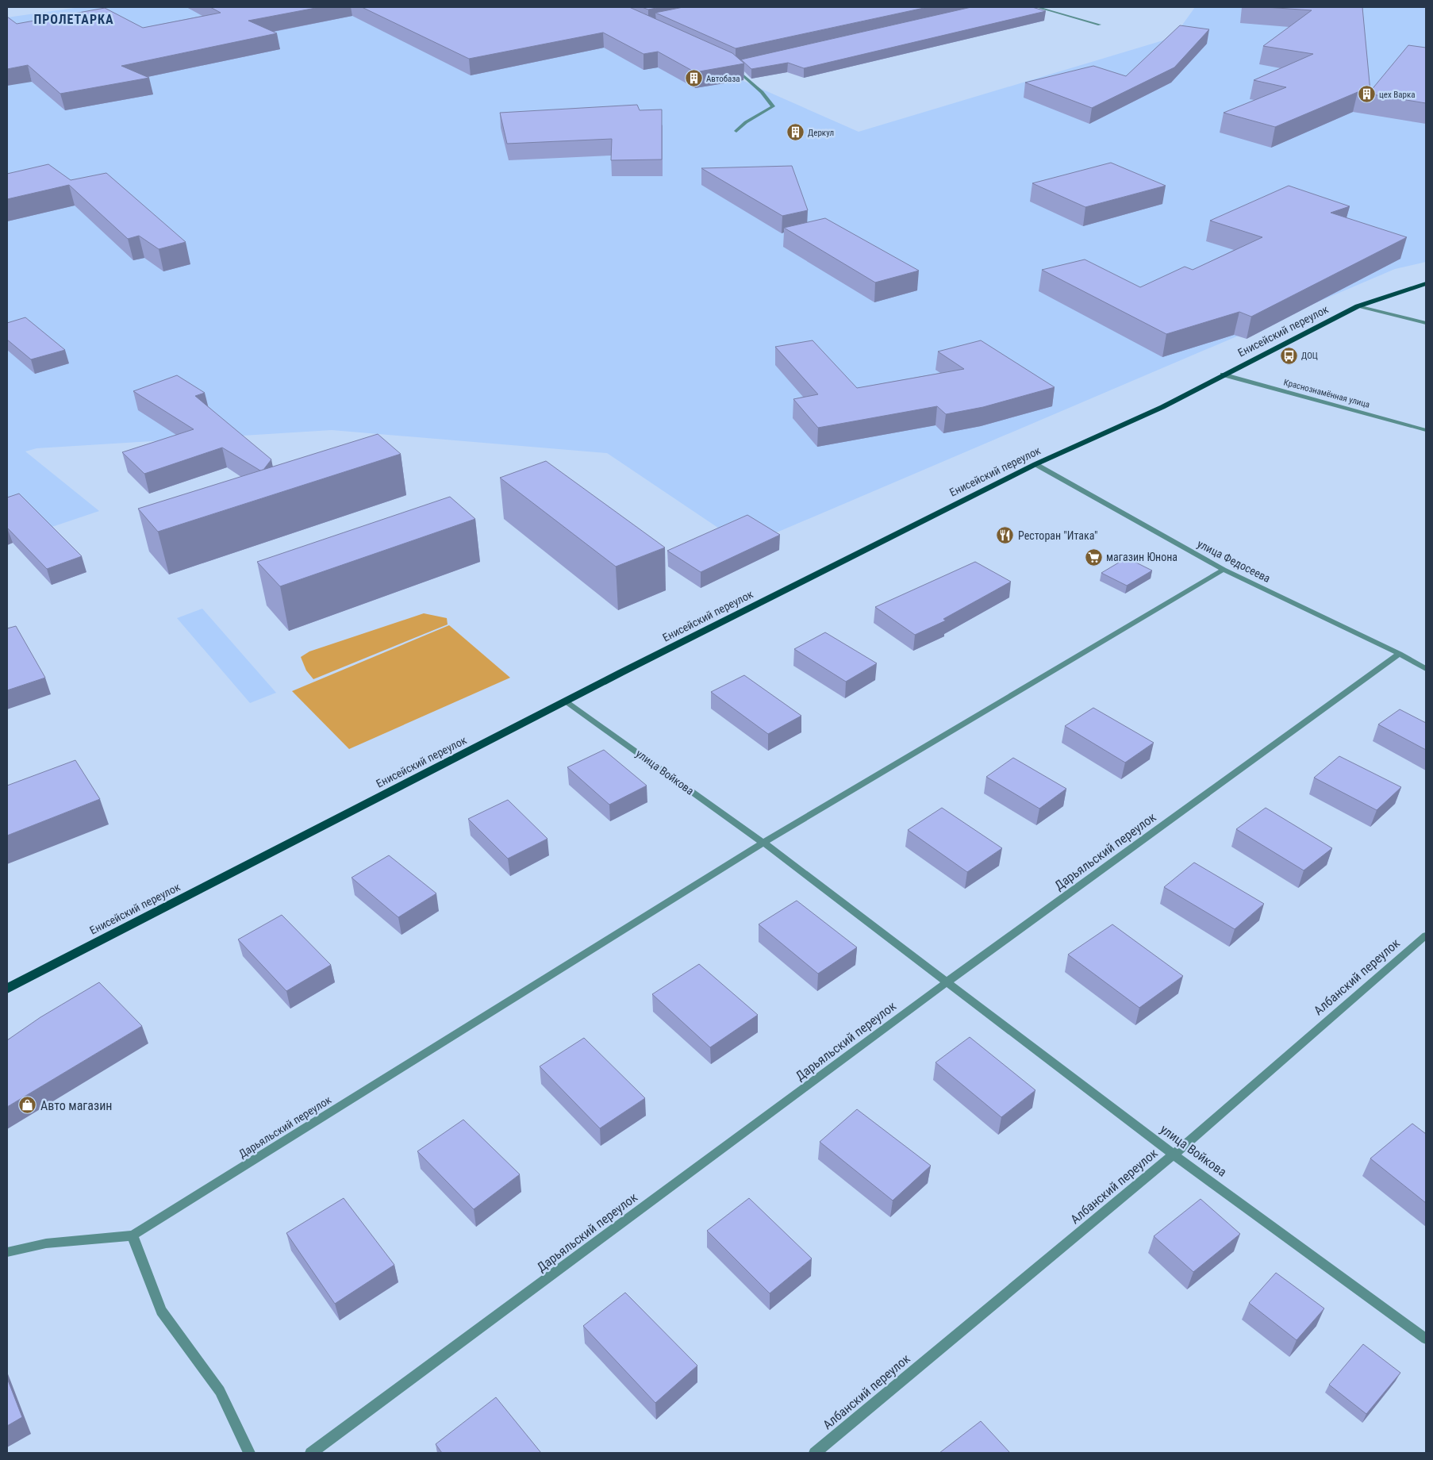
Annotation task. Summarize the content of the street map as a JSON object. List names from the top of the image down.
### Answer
{
  "streets": {
    "main road": ["Енисейский переулок"],
    "street": [
      "Краснознамённая улица",
      "улица Федосеева",
      "улица Войкова",
      "Дарьяльский переулок",
      "Албанский переулок"
    ]
  },
  "crossings": [
    ["Енисейский переулок", "Краснознамённая улица"],
    ["Енисейский переулок", "улица Федосеева"],
    ["Енисейский переулок", "улица Войкова"],
    ["улица Федосеева", "Дарьяльский переулок"],
    ["улица Войкова", "Дарьяльский переулок"],
    ["улица Войкова", "Албанский переулок"]
  ],
  "districts": ["ПРОЛЕТАРКА"],
  "places": {
    "building": ["Автобаза", "цех Варка", "Деркул"],
    "bus stop": ["ДОЦ"],
    "restaurant": ["Ресторан \"Итака\""],
    "supermarket": ["магазин Юнона"],
    "shop": ["Авто магазин"]
  }
}
